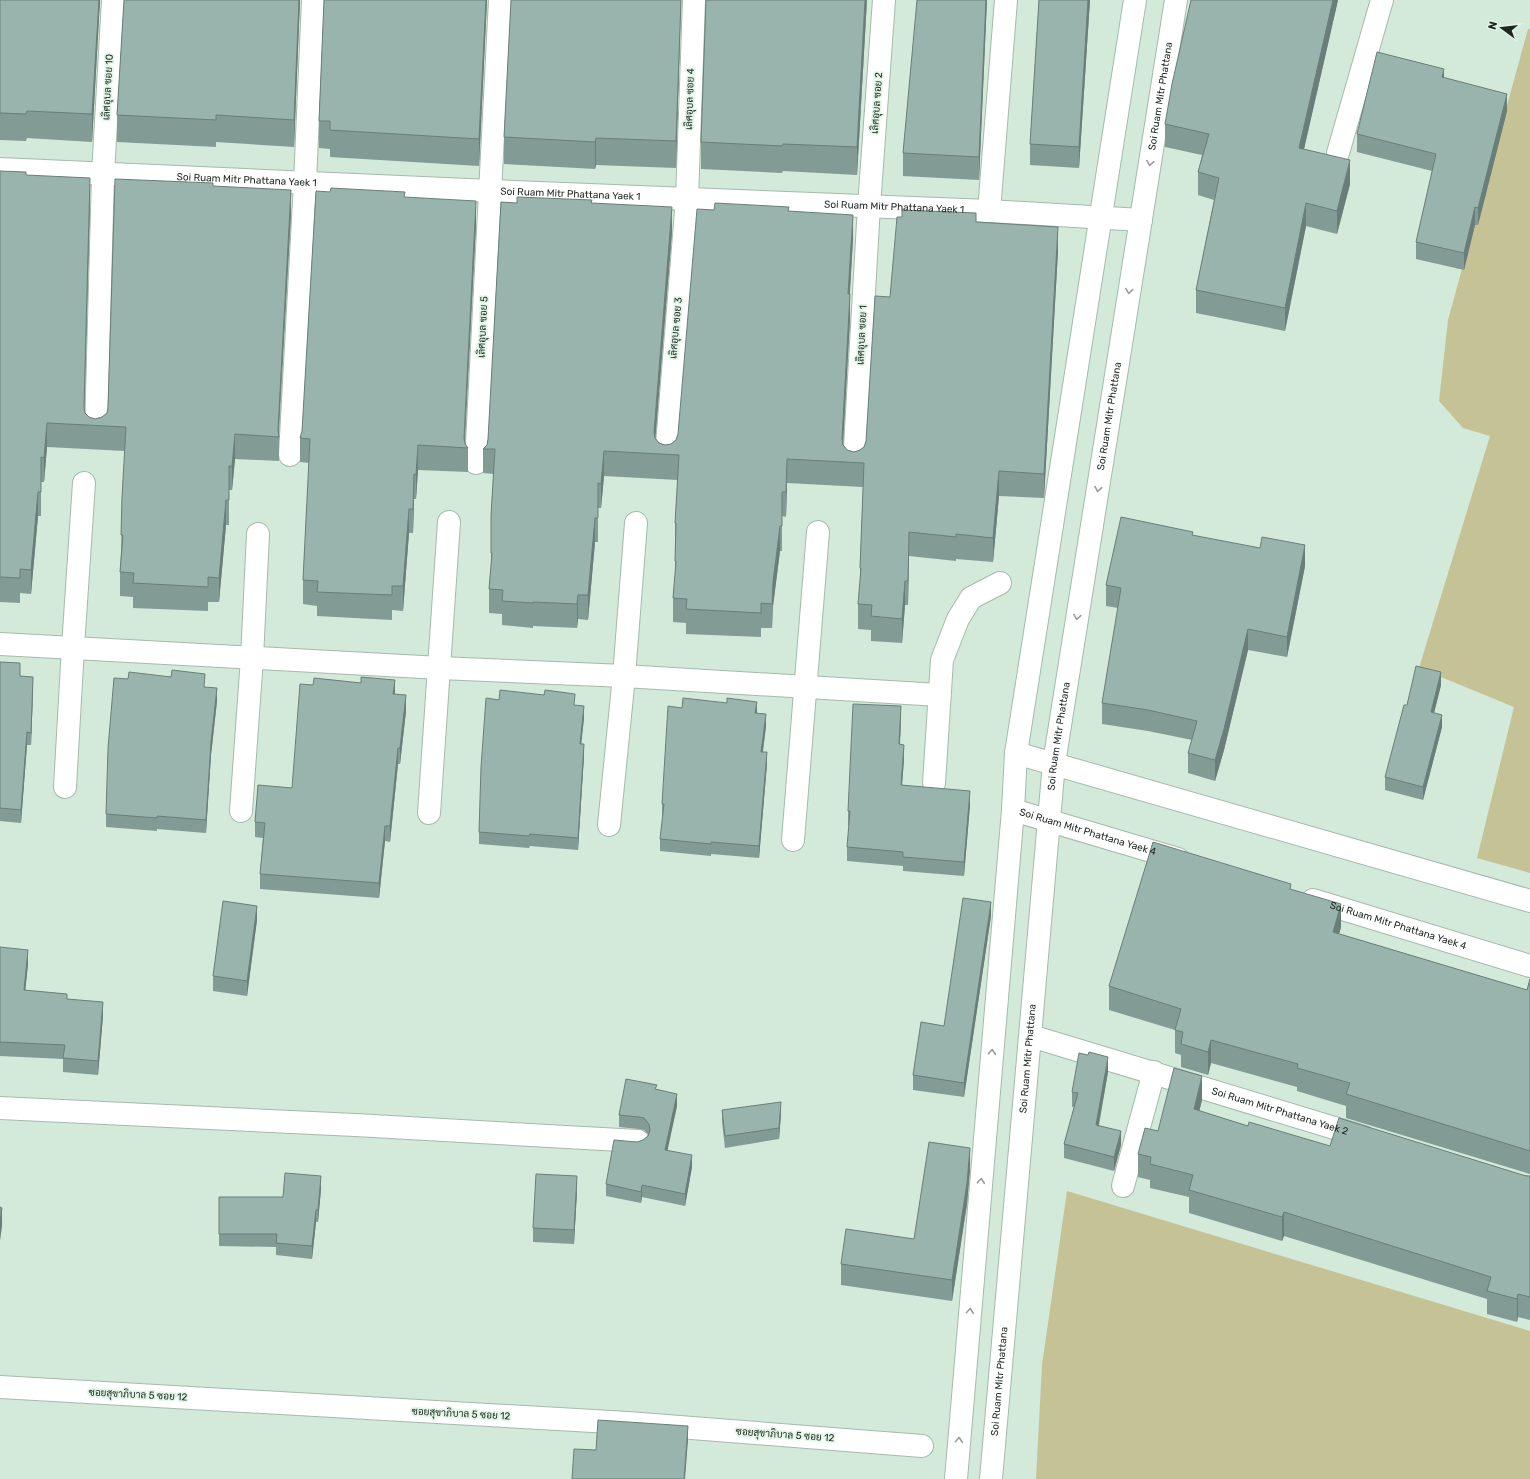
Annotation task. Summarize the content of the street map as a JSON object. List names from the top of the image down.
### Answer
{
  "streets": {
    "street": [
      "เลิศอุบล ซอย 10",
      "Soi Ruam Mitr Phattana",
      "เลิศอุบล ซอย 4",
      "เลิศอุบล ซอย 2",
      "Soi Ruam Mitr Phattana Yaek 1",
      "เลิศอุบล ซอย 5",
      "เลิศอุบล ซอย 3",
      "เลิศอุบล ซอย 1",
      "Soi Ruam Mitr Phattana Yaek 4",
      "Soi Ruam Mitr Phattana Yaek 2",
      "ซอยสุขาภิบาล 5 ซอย 12"
    ]
  },
  "crossings": [
    ["เลิศอุบล ซอย 10", "Soi Ruam Mitr Phattana Yaek 1"],
    ["Soi Ruam Mitr Phattana", "Soi Ruam Mitr Phattana Yaek 1"],
    ["Soi Ruam Mitr Phattana", "Soi Ruam Mitr Phattana Yaek 4"],
    ["Soi Ruam Mitr Phattana", "Soi Ruam Mitr Phattana Yaek 2"],
    ["เลิศอุบล ซอย 4", "Soi Ruam Mitr Phattana Yaek 1"],
    ["เลิศอุบล ซอย 4", "เลิศอุบล ซอย 3"],
    ["เลิศอุบล ซอย 2", "Soi Ruam Mitr Phattana Yaek 1"],
    ["เลิศอุบล ซอย 2", "เลิศอุบล ซอย 1"],
    ["Soi Ruam Mitr Phattana Yaek 1", "เลิศอุบล ซอย 5"],
    ["Soi Ruam Mitr Phattana Yaek 1", "เลิศอุบล ซอย 3"],
    ["Soi Ruam Mitr Phattana Yaek 1", "เลิศอุบล ซอย 1"]
  ],
  "north": "left"
}
